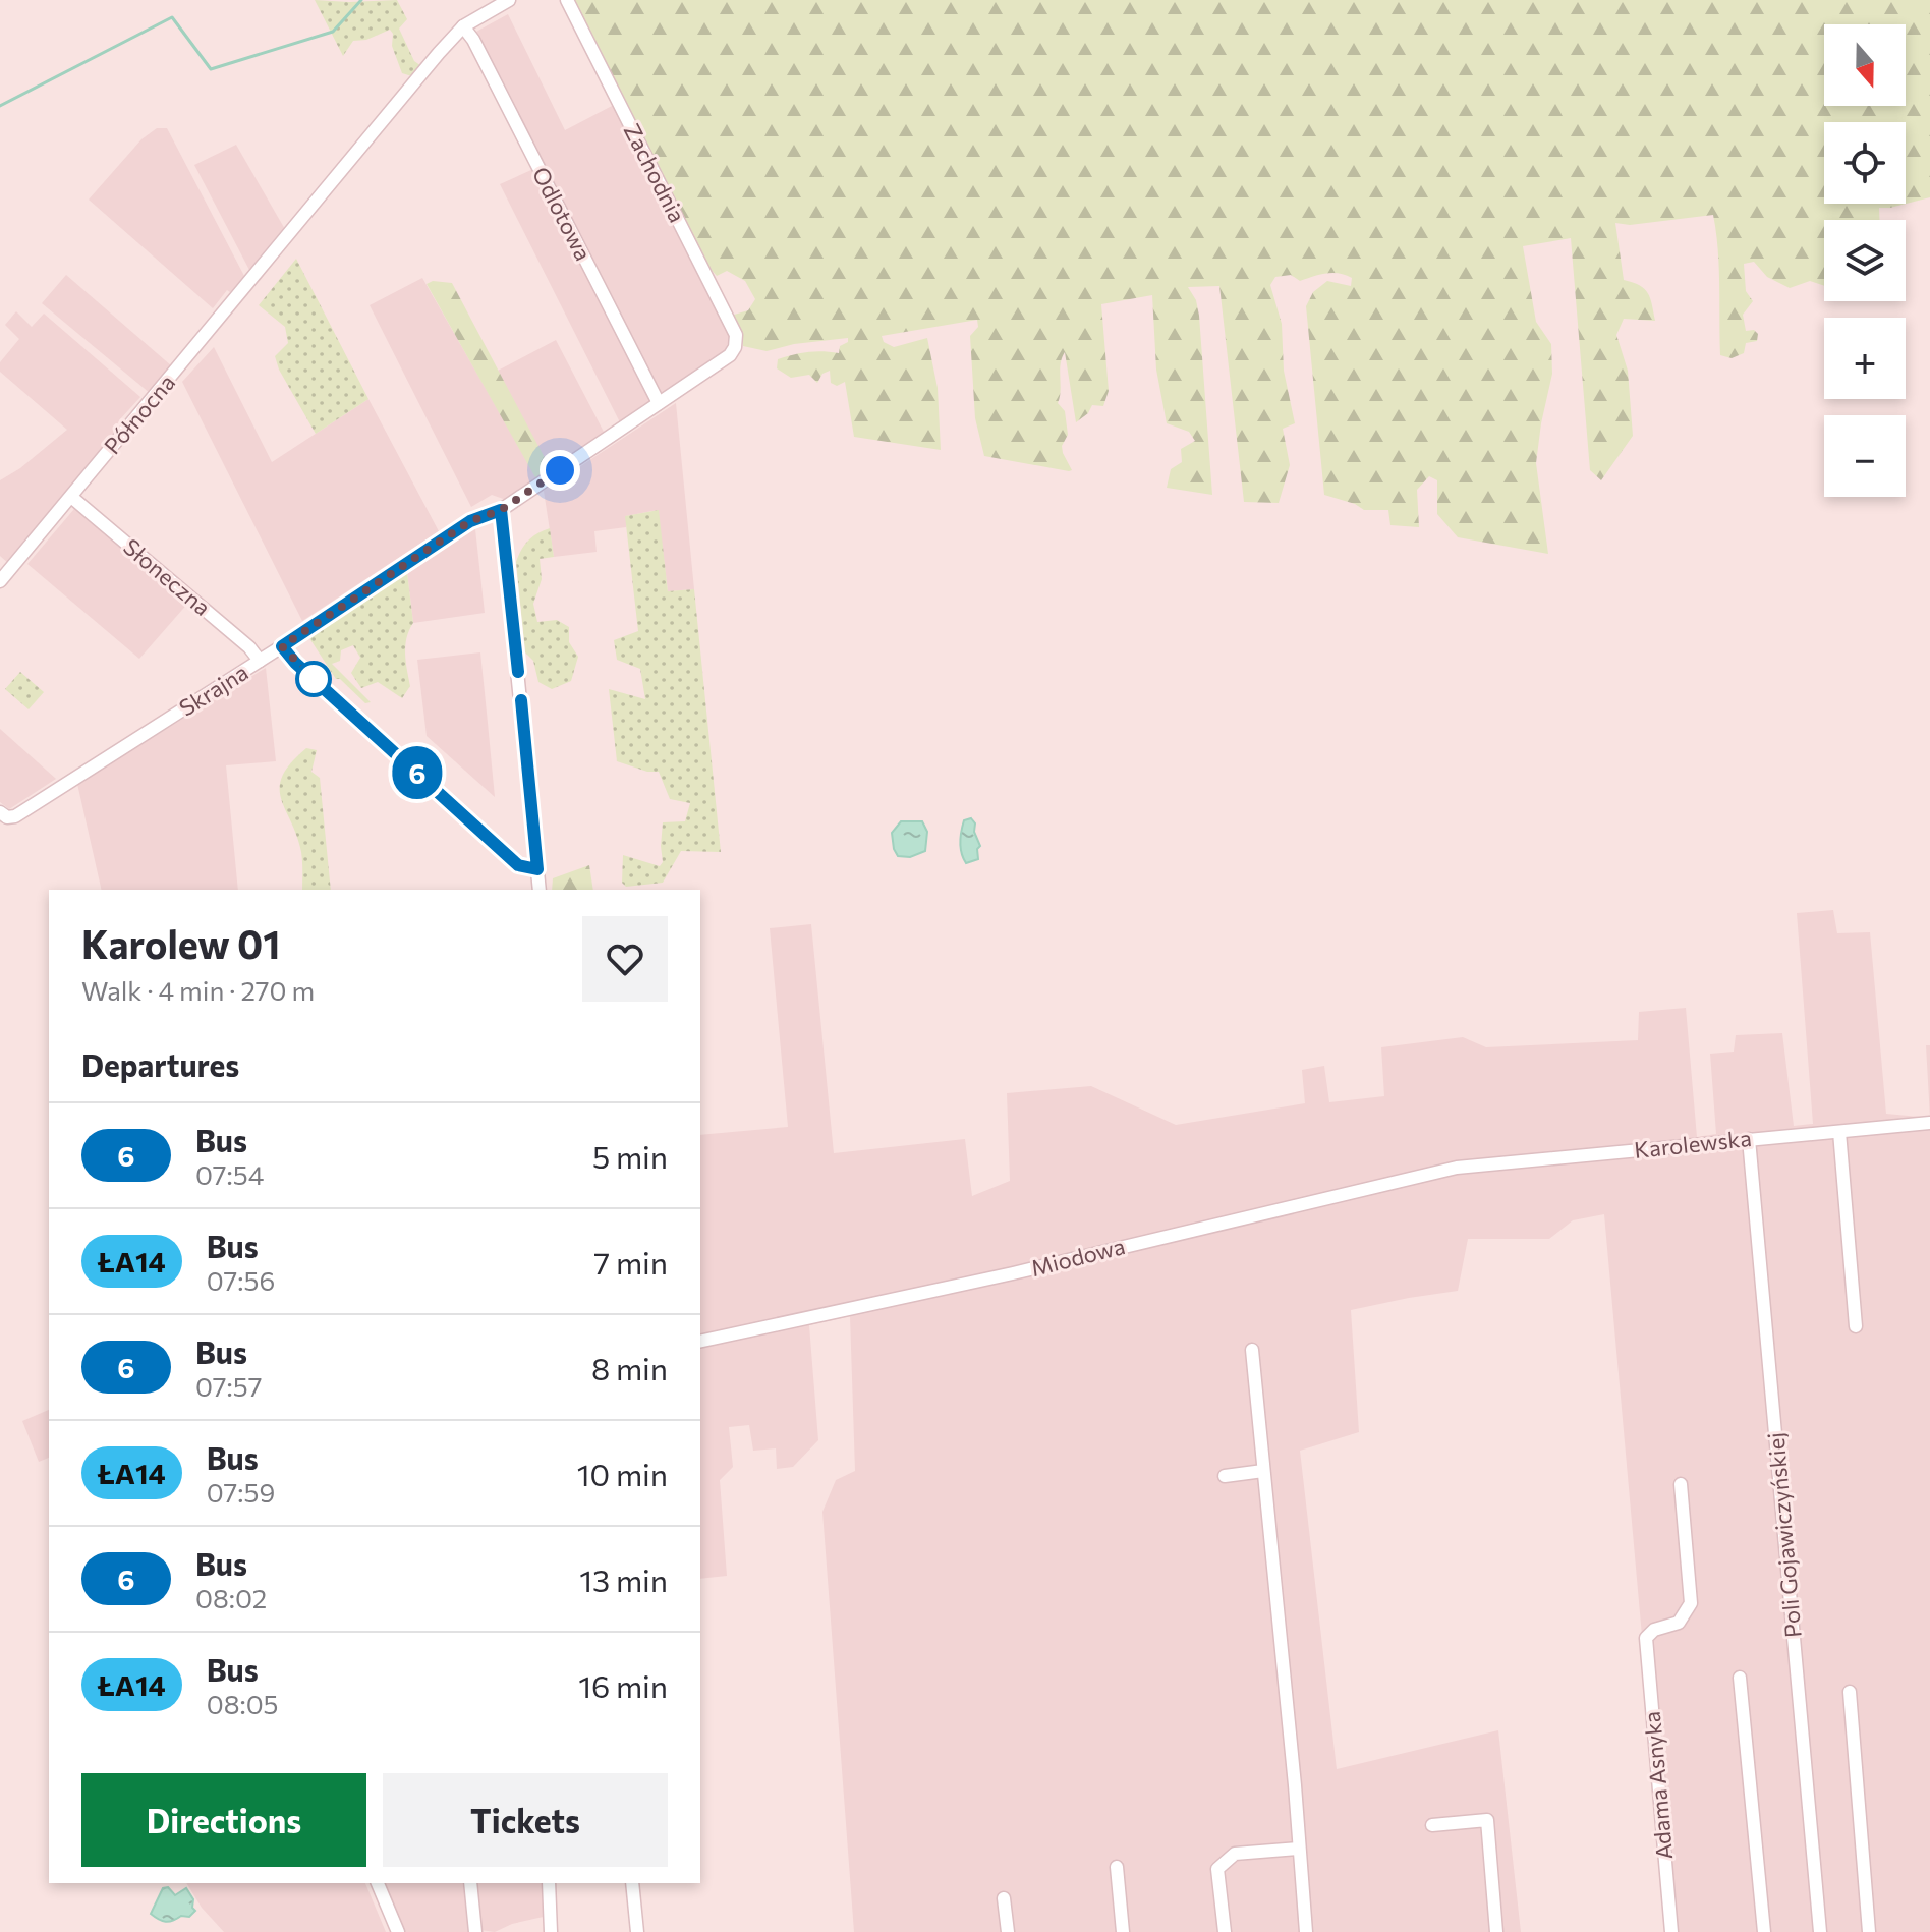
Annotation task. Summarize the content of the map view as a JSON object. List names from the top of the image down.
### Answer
{
  "streets": {
    "street": [
      "Zachodnia",
      "Odlotowa",
      "Północna",
      "Słoneczna",
      "Skrajna",
      "Karolewska",
      "Miodowa",
      "Poli Gojawiczyńskiej",
      "Adama Asnyka"
    ]
  },
  "crossings": [
    ["Zachodnia", "Skrajna"],
    ["Odlotowa", "Północna"],
    ["Odlotowa", "Skrajna"],
    ["Północna", "Słoneczna"],
    ["Słoneczna", "Skrajna"],
    ["Karolewska", "Miodowa"],
    ["Karolewska", "Poli Gojawiczyńskiej"]
  ],
  "lines": ["bus line 6"],
  "north": "bottom",
  "page": {
    "on_map": "6",
    "map_buttons": ["+", "−"],
    "heading": [
      ["Karolew 01", "Walk · 4 min · 270 m"],
      "Departures"
    ],
    "list": [
      {
        "mark": "6",
        "name": "Bus",
        "note": "07:54",
        "value": "5 min"
      },
      {
        "mark": "ŁA14",
        "name": "Bus",
        "note": "07:56",
        "value": "7 min"
      },
      {
        "mark": "6",
        "name": "Bus",
        "note": "07:57",
        "value": "8 min"
      },
      {
        "mark": "ŁA14",
        "name": "Bus",
        "note": "07:59",
        "value": "10 min"
      },
      {
        "mark": "6",
        "name": "Bus",
        "note": "08:02",
        "value": "13 min"
      },
      {
        "mark": "ŁA14",
        "name": "Bus",
        "note": "08:05",
        "value": "16 min"
      }
    ],
    "buttons": ["Directions", "Tickets"]
  }
}
